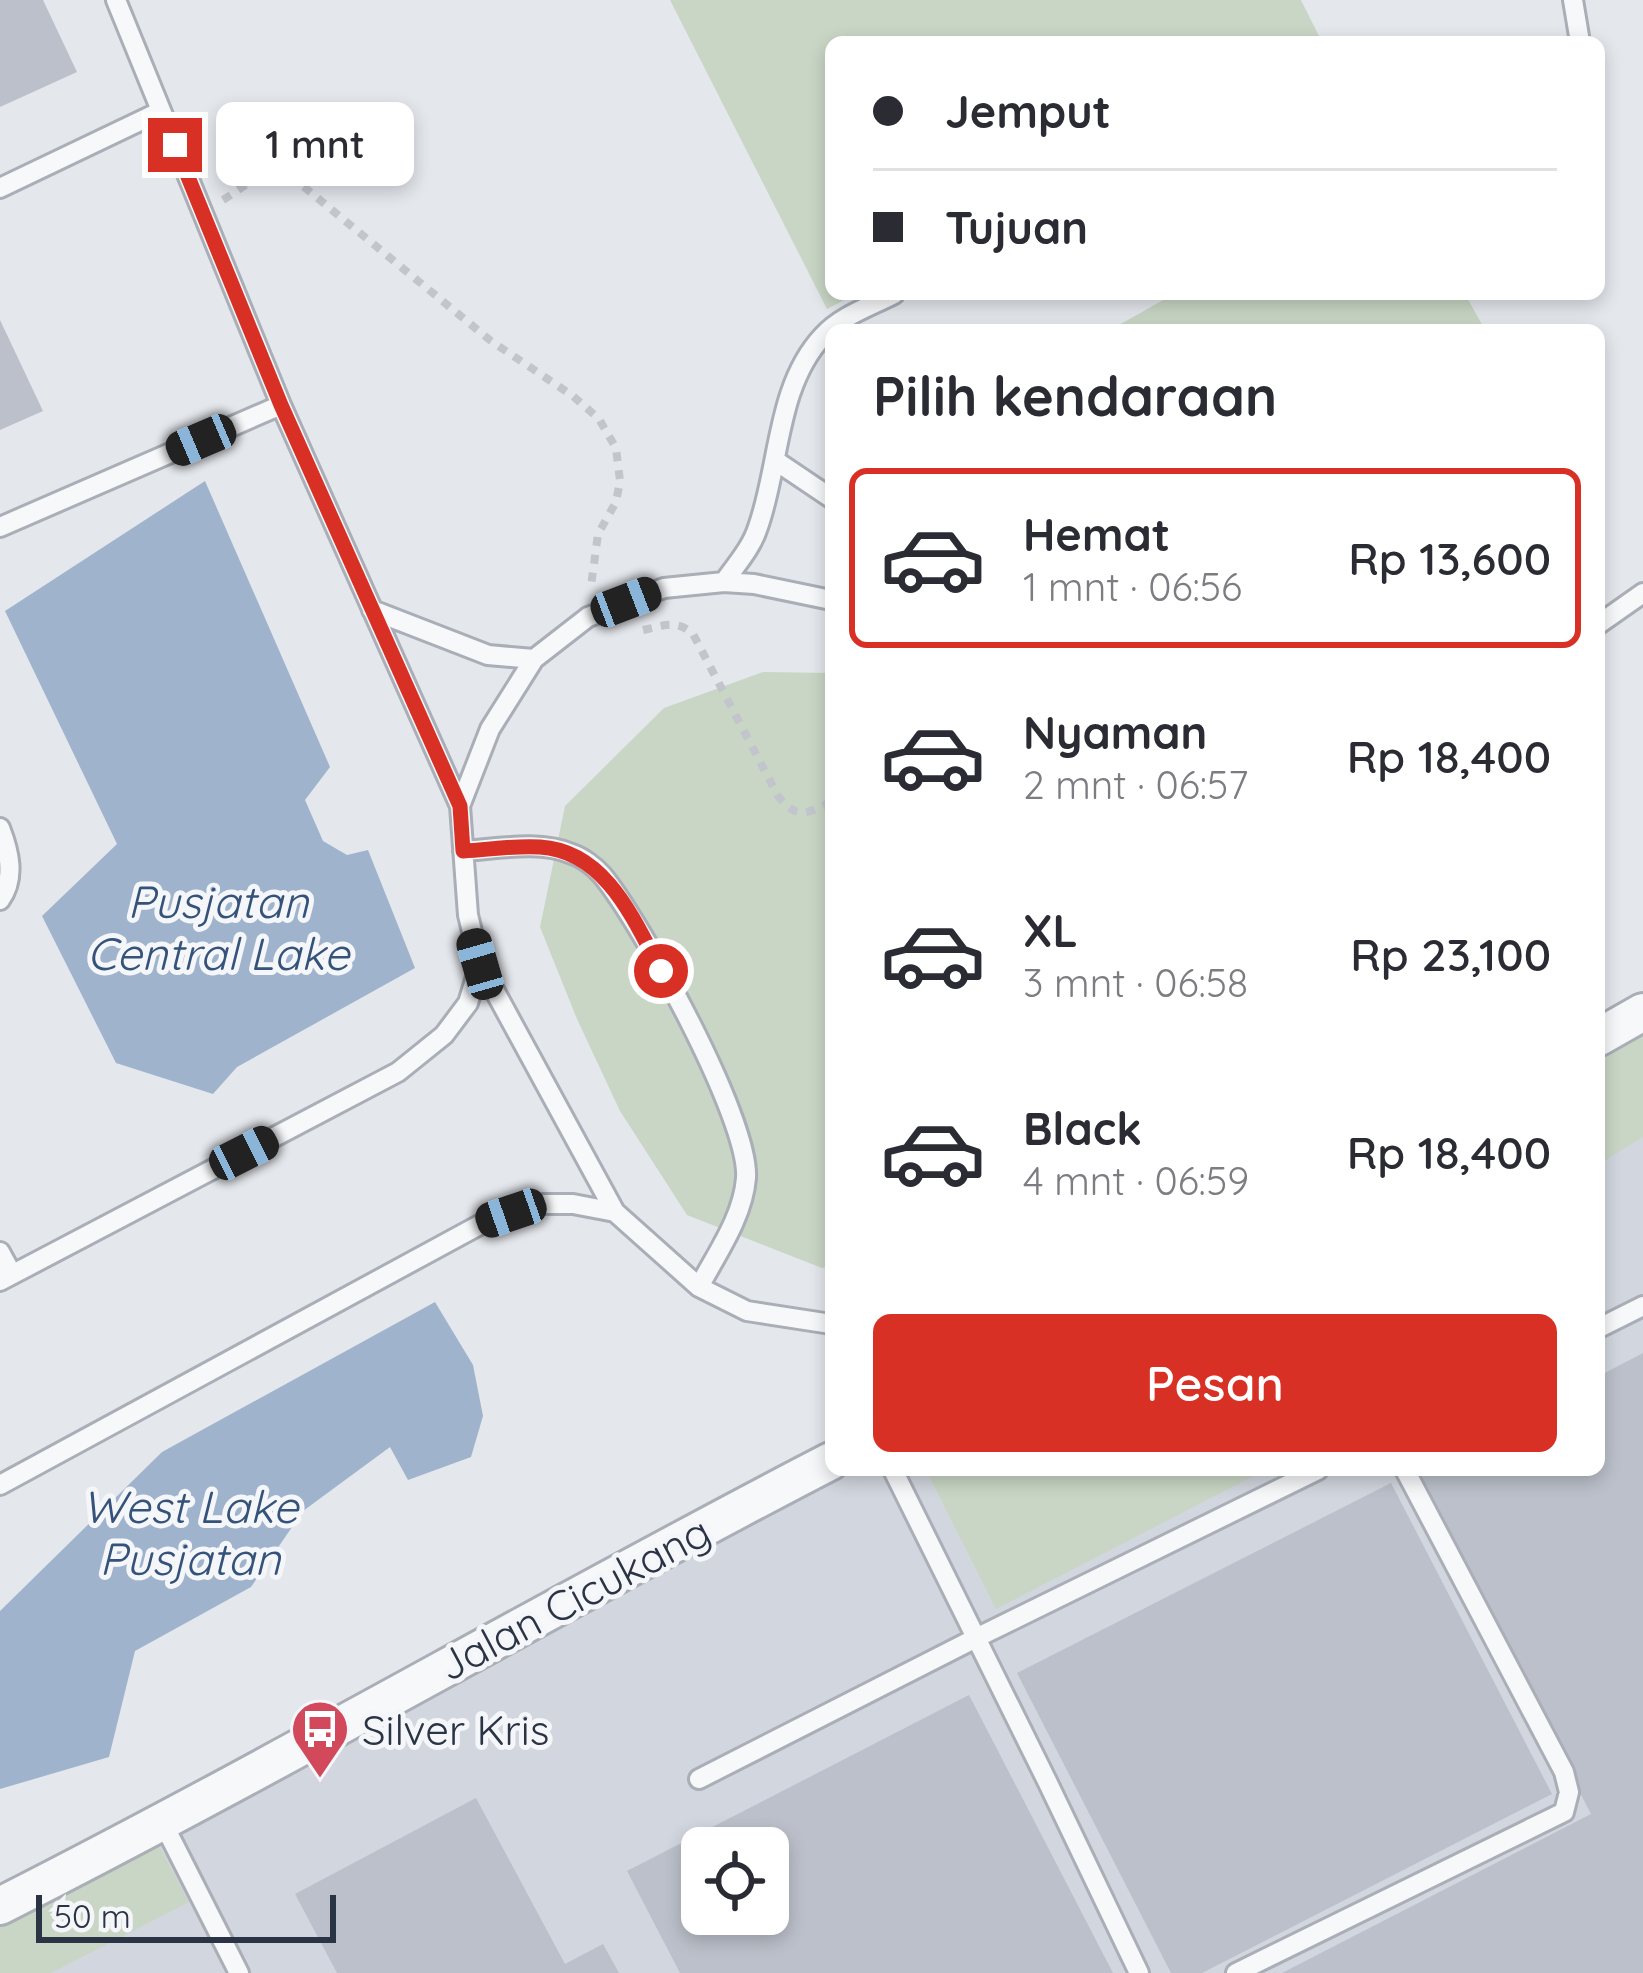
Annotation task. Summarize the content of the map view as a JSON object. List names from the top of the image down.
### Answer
{
  "streets": {
    "street": ["Jalan Cicukang"]
  },
  "water": ["Pusjatan Central Lake", "West Lake Pusjatan"],
  "places": {
    "bus stop": ["Silver Kris"]
  },
  "scale_bar": "50 m",
  "page": {
    "banner": ["Jemput", "Tujuan"],
    "bubble": "1 mnt",
    "heading": "Pilih kendaraan",
    "list": [
      {
        "name": "Hemat",
        "note": "1 mnt · 06:56",
        "value": "Rp 13,600"
      },
      {
        "name": "Nyaman",
        "note": "2 mnt · 06:57",
        "value": "Rp 18,400"
      },
      {
        "name": "XL",
        "note": "3 mnt · 06:58",
        "value": "Rp 23,100"
      },
      {
        "name": "Black",
        "note": "4 mnt · 06:59",
        "value": "Rp 18,400"
      }
    ],
    "buttons": "Pesan",
    "scale": "50 m"
  }
}
